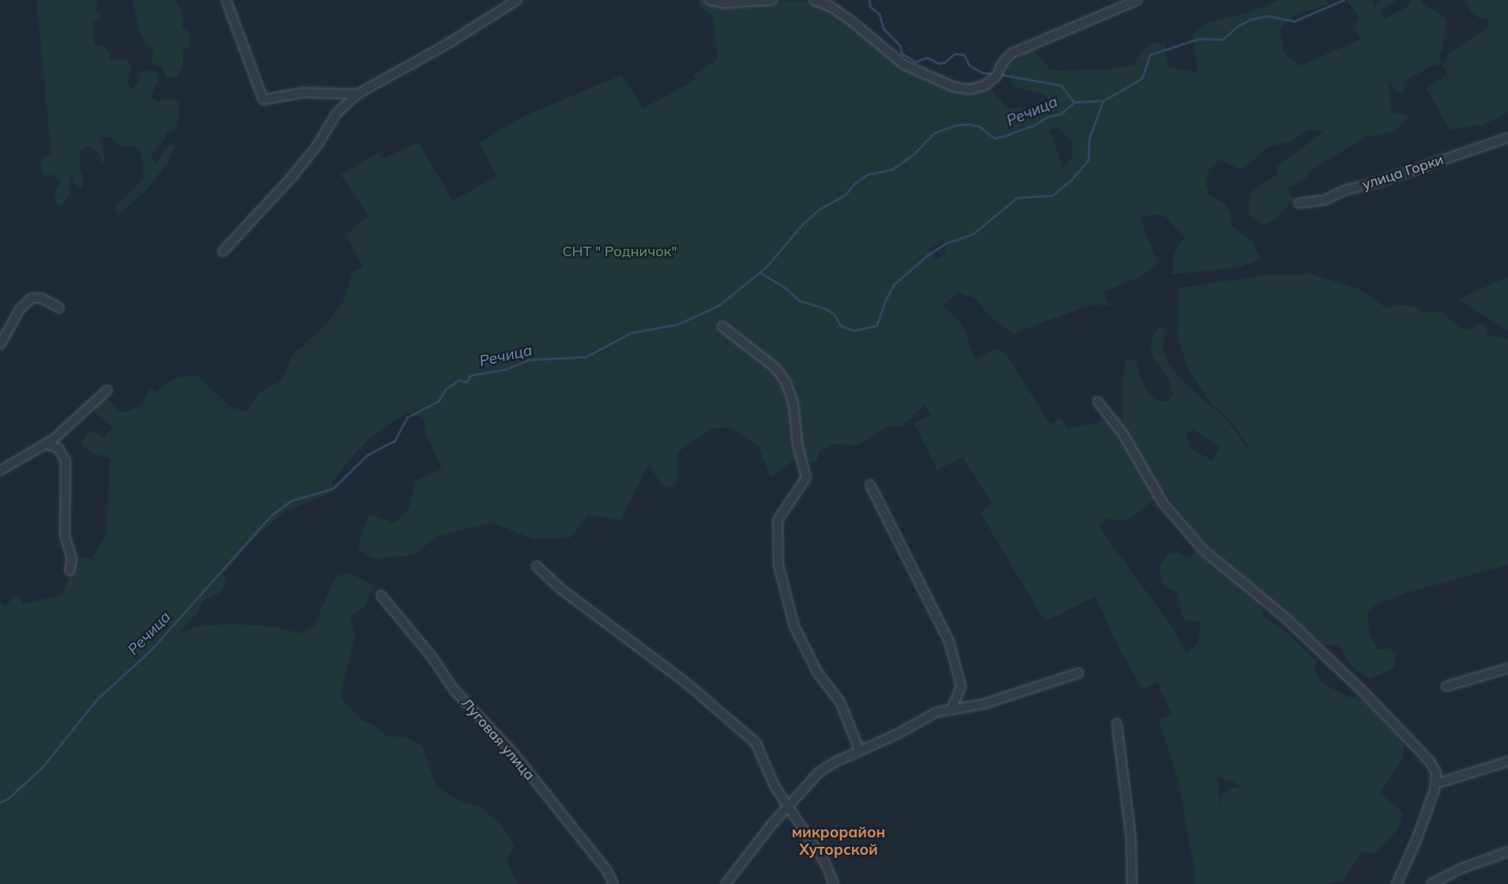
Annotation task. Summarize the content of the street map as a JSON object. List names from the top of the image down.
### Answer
{
  "streets": {
    "street": ["улица Горки", "Луговая улица"]
  },
  "districts": ["микрорайон Хуторской"],
  "water": ["Речица"],
  "parks": ["СНТ \" Родничок\""]
}
